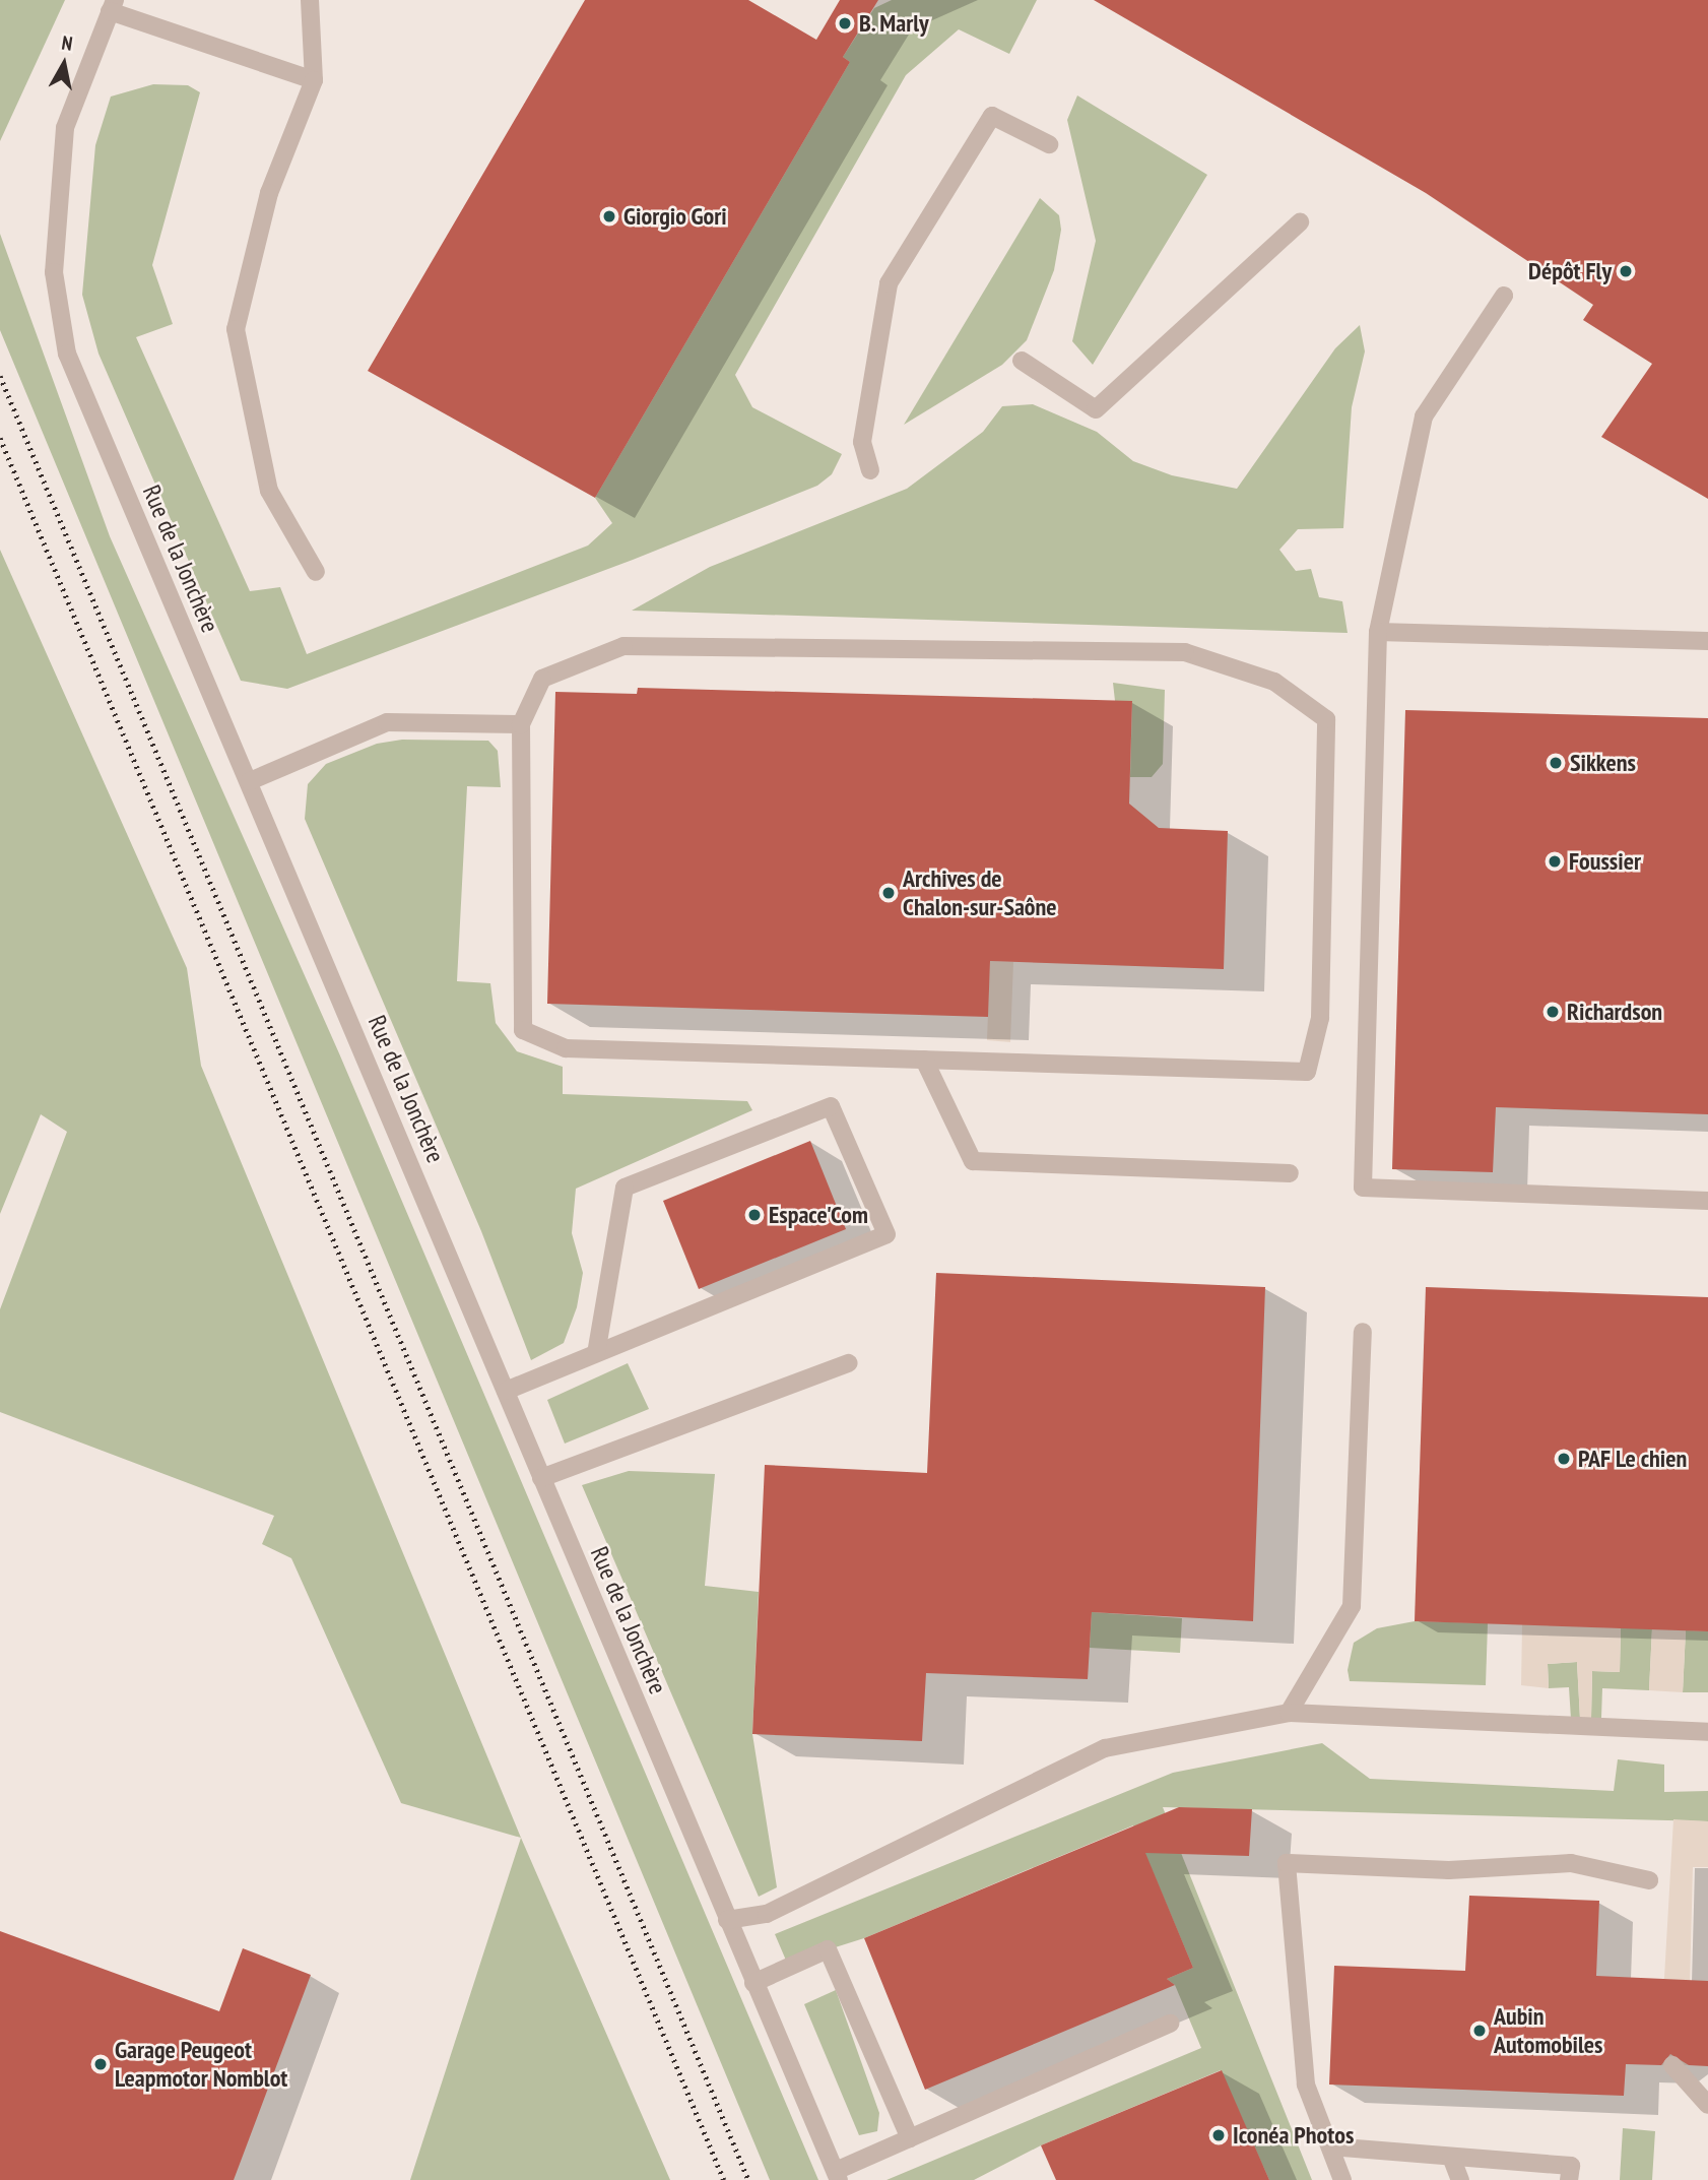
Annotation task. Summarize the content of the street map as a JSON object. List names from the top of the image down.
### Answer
{
  "streets": {
    "street": ["Rue de la Jonchère"]
  },
  "places": [
    "B. Marly",
    "Giorgio Gori",
    "Dépôt Fly",
    "Sikkens",
    "Foussier",
    "Archives de Chalon-sur-Saône",
    "Richardson",
    "Espace'Com",
    "PAF Le chien",
    "Aubin Automobiles",
    "Garage Peugeot Leapmotor Nomblot",
    "Iconéa Photos"
  ],
  "north": "top"
}
